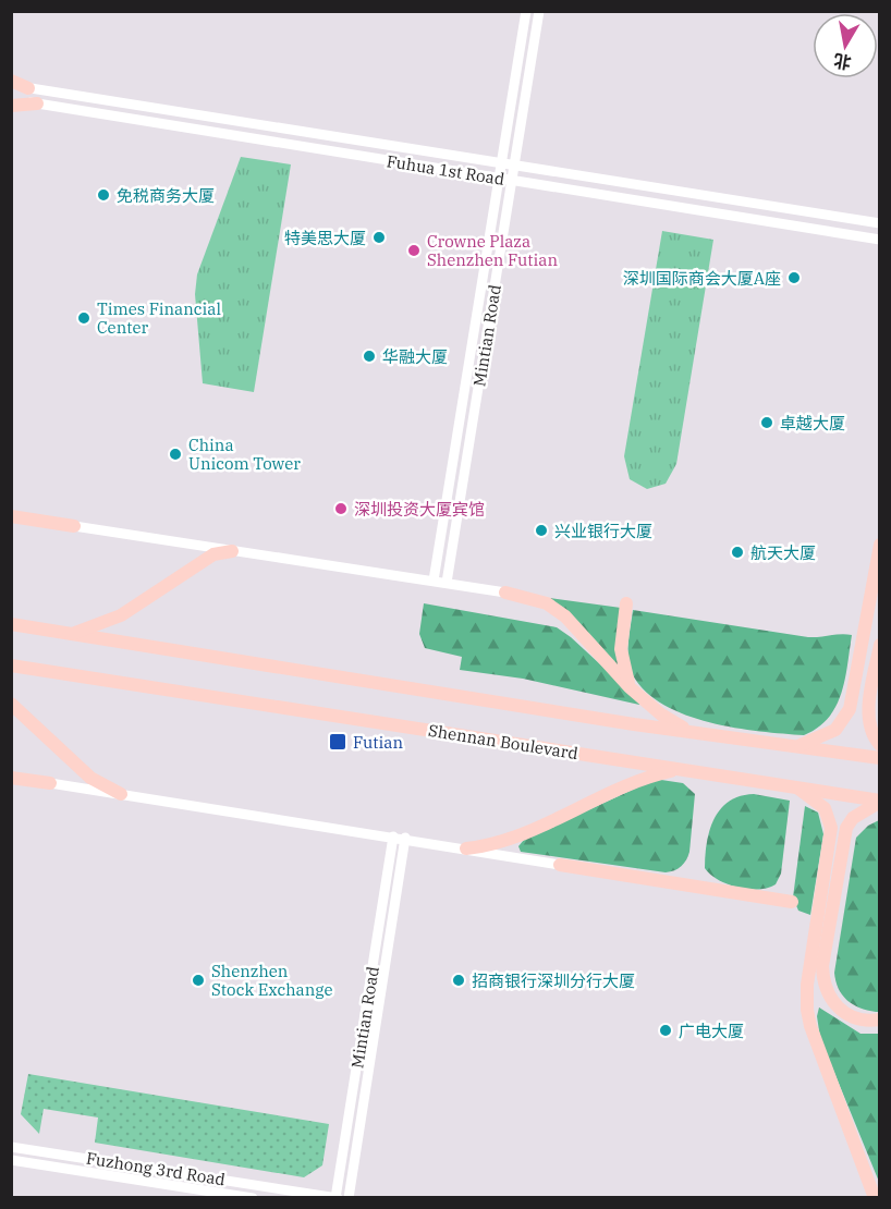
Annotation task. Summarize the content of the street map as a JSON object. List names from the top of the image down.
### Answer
{
  "streets": {
    "main road": ["Shennan Boulevard"],
    "street": ["Fuhua 1st Road", "Mintian Road", "Fuzhong 3rd Road"]
  },
  "crossings": [
    ["Fuhua 1st Road", "Mintian Road"],
    ["Mintian Road", "Fuzhong 3rd Road"]
  ],
  "places": {
    "other": [
      "免税商务大厦",
      "特美思大厦",
      "Crowne Plaza Shenzhen Futian",
      "深圳国际商会大厦A座",
      "Times Financial Center",
      "华融大厦",
      "卓越大厦",
      "China Unicom Tower",
      "深圳投资大厦宾馆",
      "兴业银行大厦",
      "航天大厦",
      "Shenzhen Stock Exchange",
      "招商银行深圳分行大厦",
      "广电大厦"
    ],
    "transit": ["Futian"]
  },
  "north": "bottom"
}
